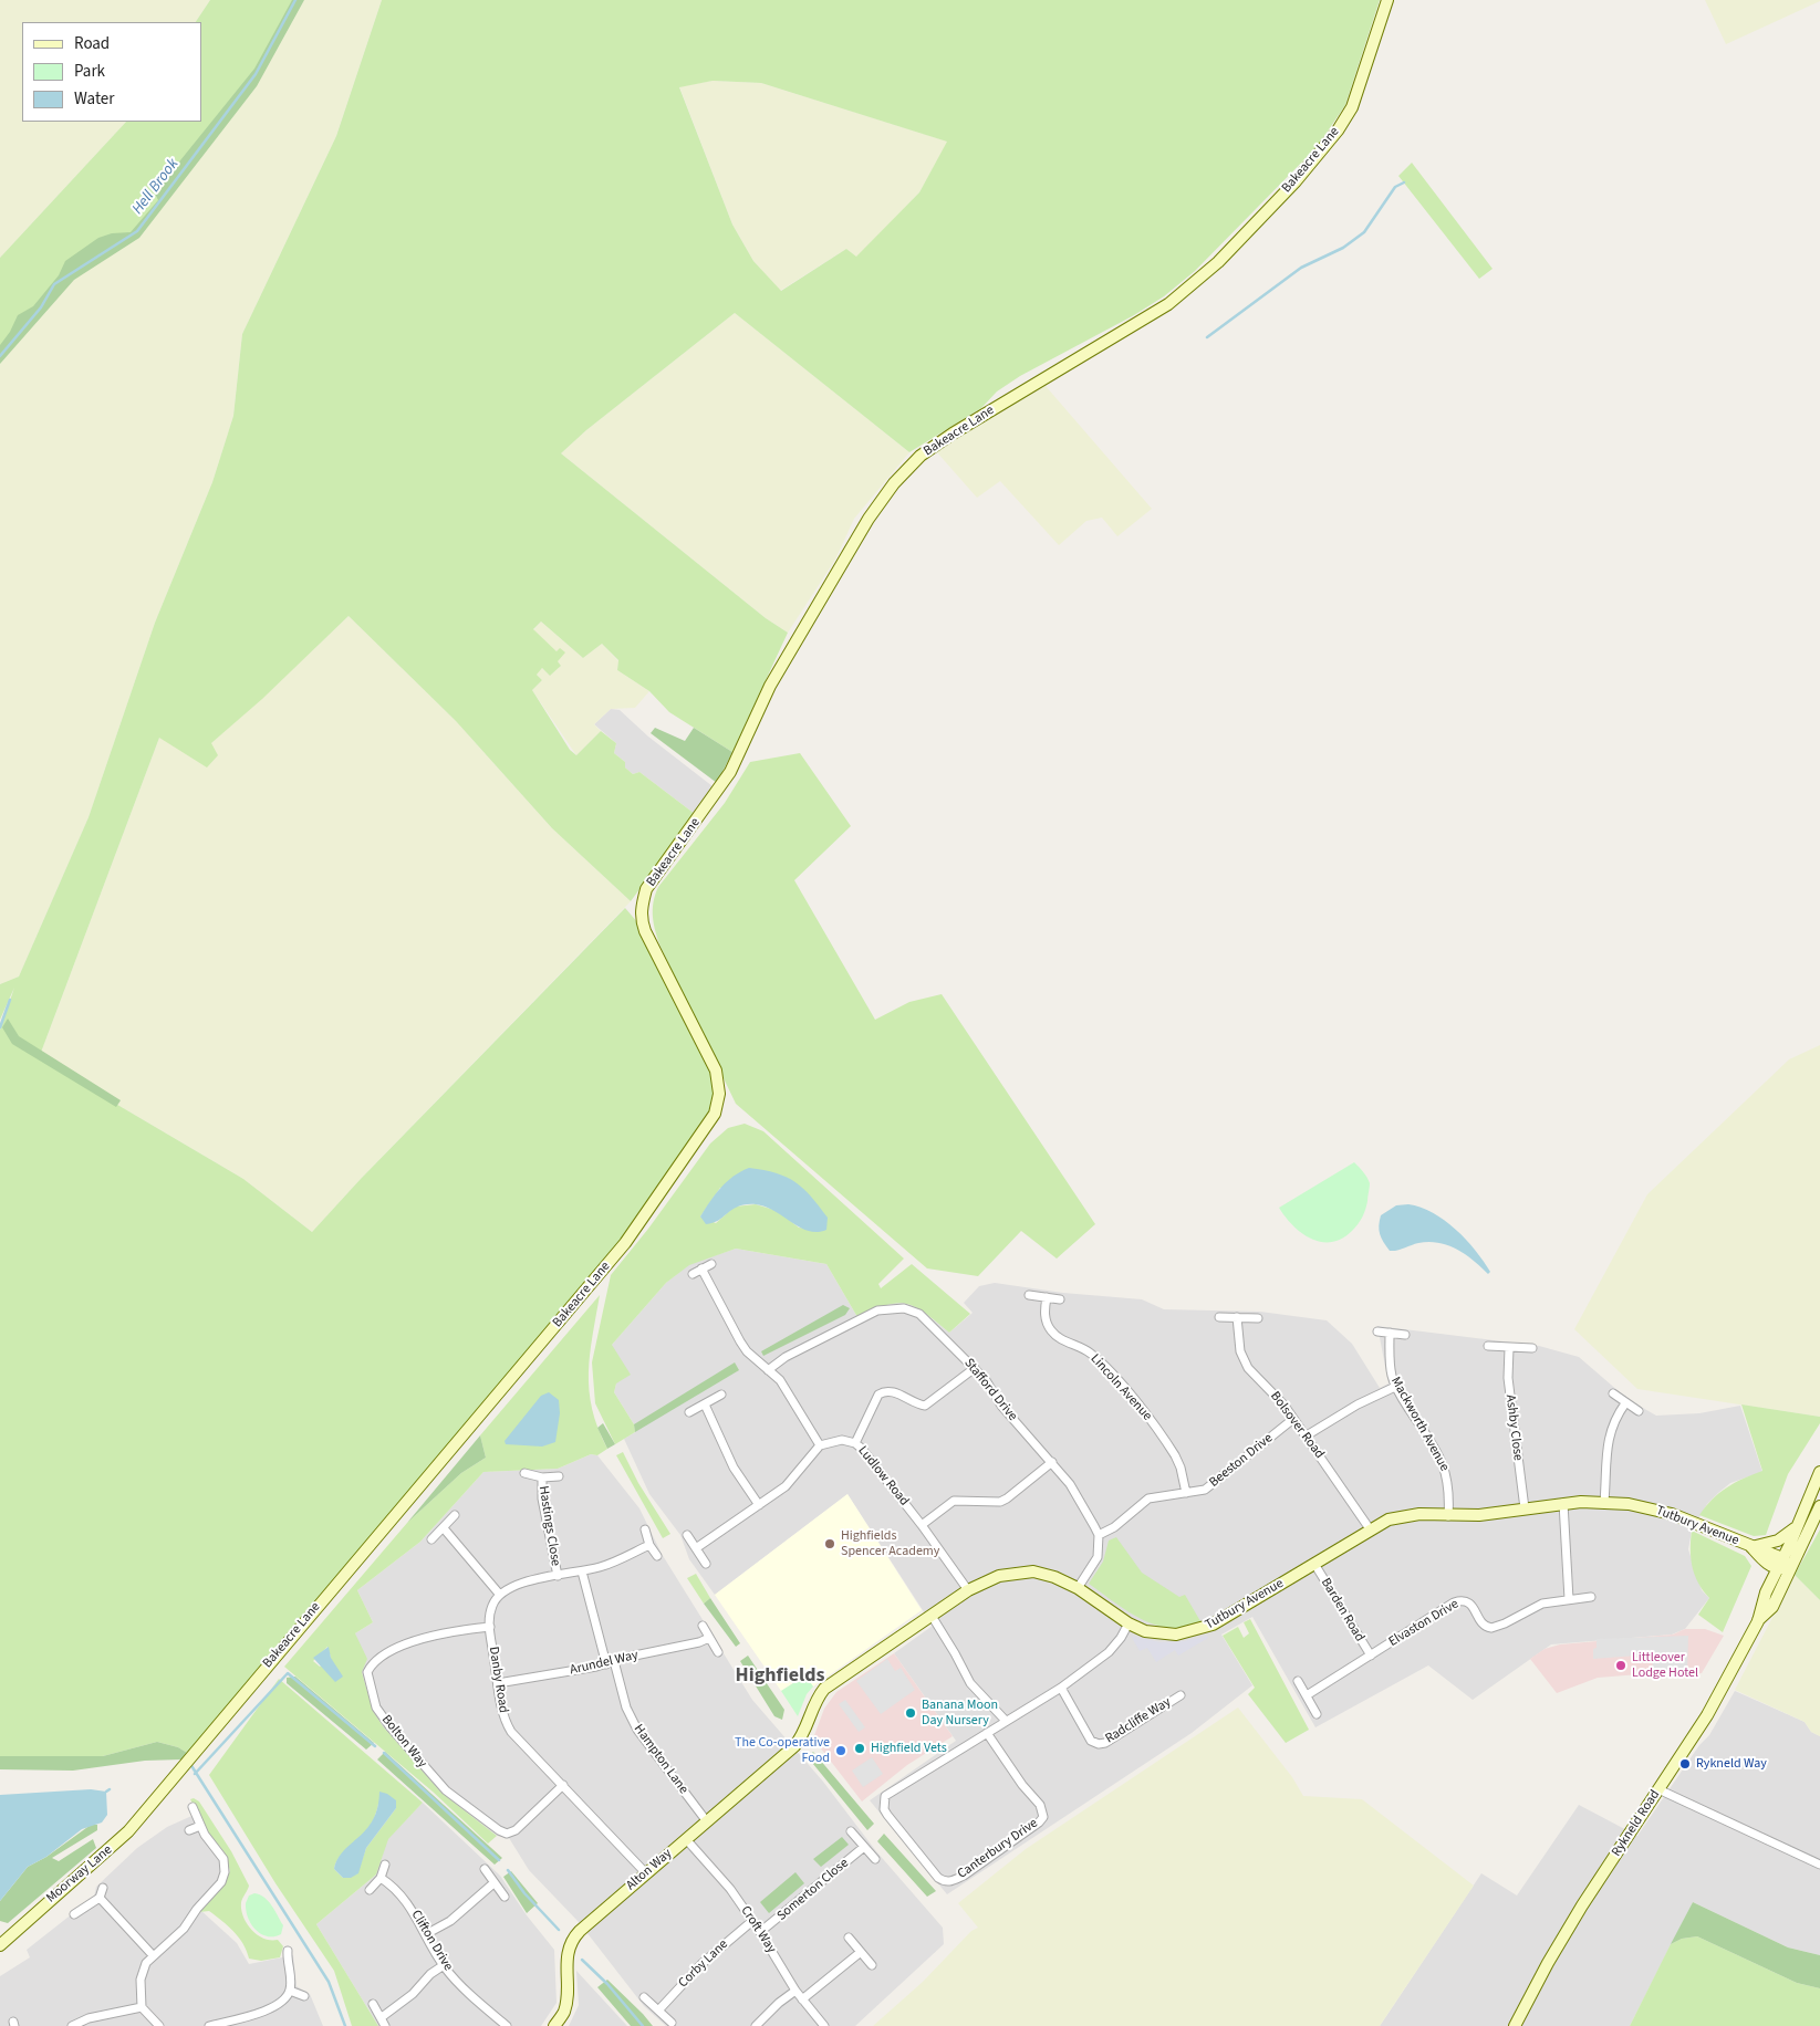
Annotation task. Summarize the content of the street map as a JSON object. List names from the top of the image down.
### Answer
{
  "streets": {
    "street": [
      "Bakeacre Lane",
      "Lincoln Avenue",
      "Stafford Drive",
      "Mackworth Avenue",
      "Bolsover Road",
      "Ashby Close",
      "Beeston Drive",
      "Ludlow Road",
      "Hastings Close",
      "Tutbury Avenue",
      "Barden Road",
      "Elvaston Drive",
      "Arundel Way",
      "Danby Road",
      "Radcliffe Way",
      "Bolton Way",
      "Hampton Lane",
      "Rykneld Road",
      "Canterbury Drive",
      "Alton Way",
      "Moorway Lane",
      "Somerton Close",
      "Croft Way",
      "Clifton Drive",
      "Corby Lane"
    ]
  },
  "crossings": [
    ["Bakeacre Lane", "Moorway Lane"],
    ["Lincoln Avenue", "Beeston Drive"],
    ["Stafford Drive", "Beeston Drive"],
    ["Mackworth Avenue", "Tutbury Avenue"],
    ["Bolsover Road", "Beeston Drive"],
    ["Bolsover Road", "Tutbury Avenue"],
    ["Ashby Close", "Tutbury Avenue"],
    ["Ludlow Road", "Tutbury Avenue"],
    ["Tutbury Avenue", "Barden Road"],
    ["Tutbury Avenue", "Rykneld Road"],
    ["Tutbury Avenue", "Canterbury Drive"],
    ["Tutbury Avenue", "Alton Way"],
    ["Barden Road", "Elvaston Drive"],
    ["Arundel Way", "Danby Road"],
    ["Arundel Way", "Hampton Lane"],
    ["Danby Road", "Bolton Way"],
    ["Danby Road", "Alton Way"],
    ["Radcliffe Way", "Canterbury Drive"],
    ["Hampton Lane", "Alton Way"],
    ["Alton Way", "Croft Way"],
    ["Somerton Close", "Croft Way"],
    ["Croft Way", "Corby Lane"]
  ],
  "districts": ["Highfields"],
  "water": ["Hell Brook"],
  "places": [
    "Highfields Spencer Academy",
    "Littleover Lodge Hotel",
    "Banana Moon Day Nursery",
    "Highfield Vets",
    "The Co-operative Food",
    "Rykneld Way"
  ],
  "legend": ["Road", "Park", "Water"]
}
